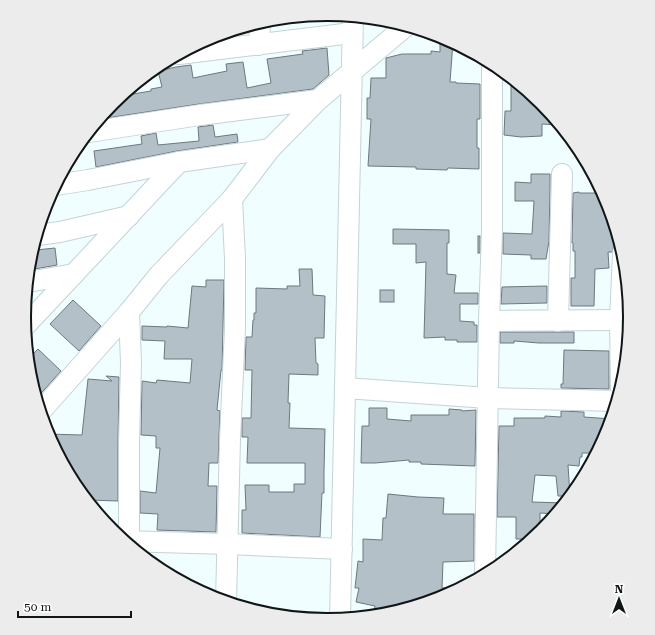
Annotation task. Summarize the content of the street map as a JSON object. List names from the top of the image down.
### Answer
{
  "scale_bar": "50 m",
  "north": "top"
}
